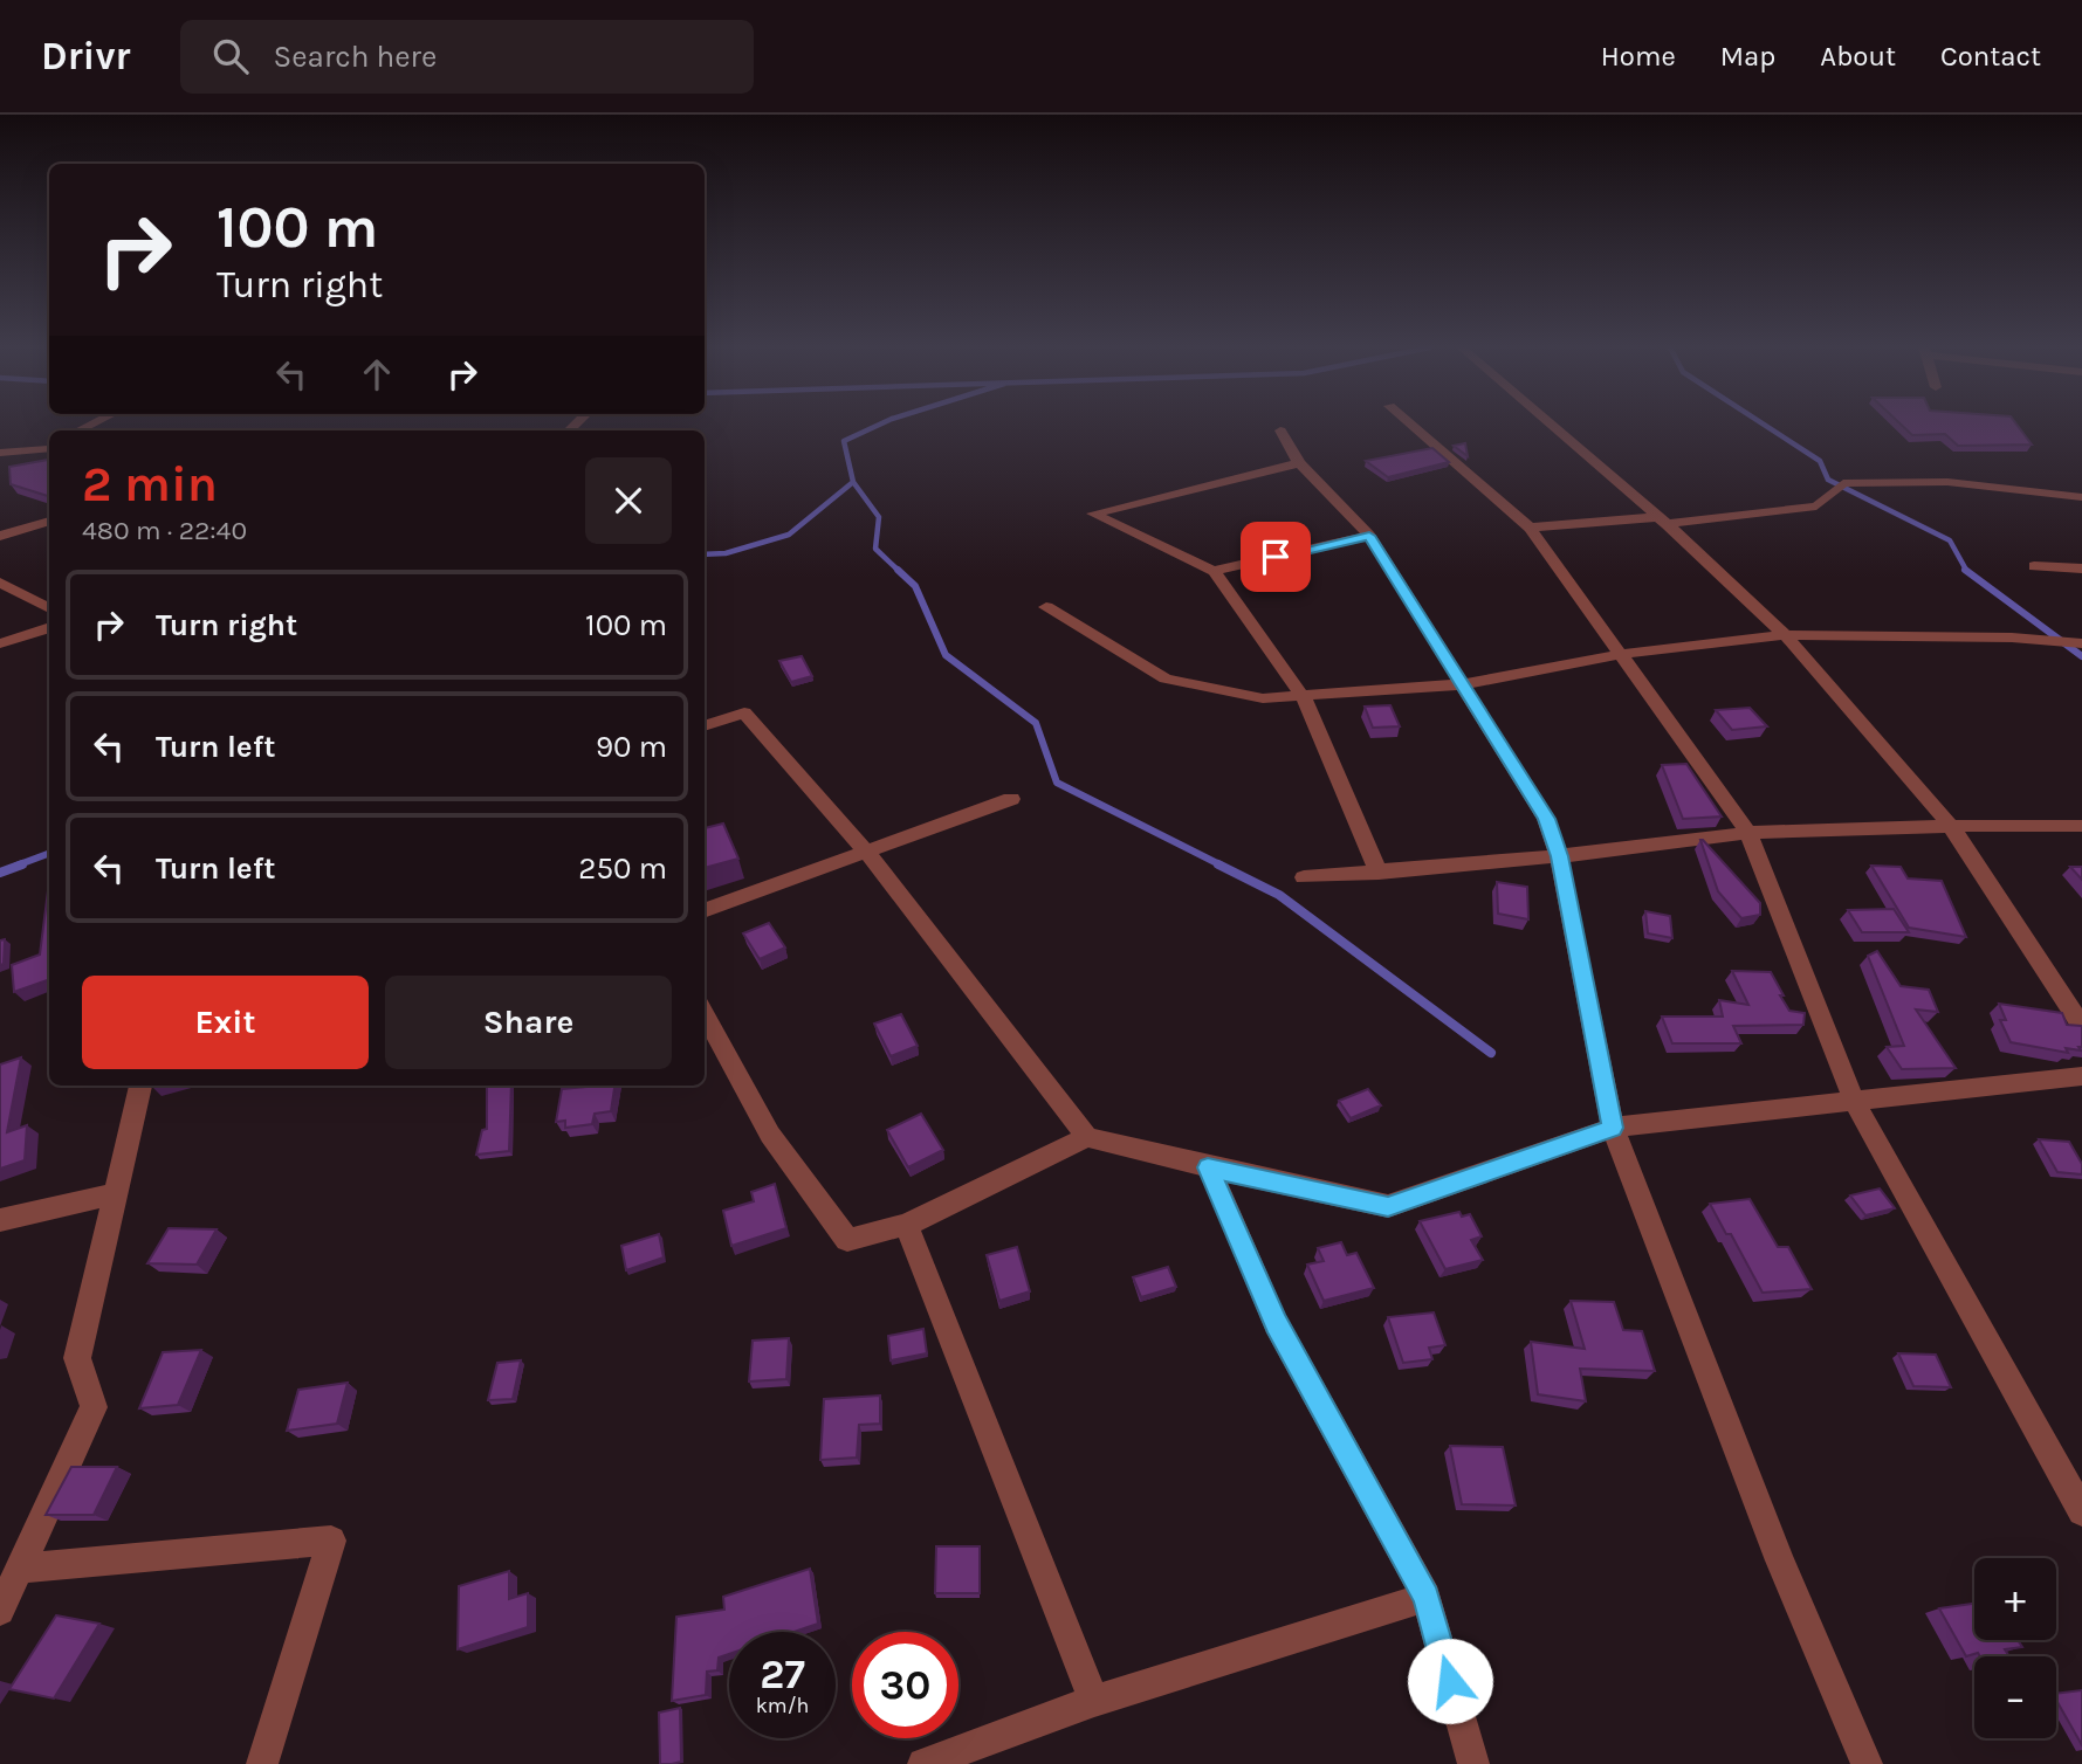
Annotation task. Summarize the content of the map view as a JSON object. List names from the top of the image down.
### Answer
{
  "page": {
    "header": "Drivr",
    "search": "Search here",
    "nav": [
      "Home",
      "Map",
      "About",
      "Contact"
    ],
    "turn": ["100 m", "Turn right"],
    "heading": ["2 min", "480 m · 22:40"],
    "list": [
      {
        "name": "Turn right",
        "value": "100 m"
      },
      {
        "name": "Turn left",
        "value": "90 m"
      },
      {
        "name": "Turn left",
        "value": "250 m"
      }
    ],
    "buttons": ["Exit", "Share"],
    "map_buttons": ["+", "−"],
    "speed": "27 km/h",
    "limit": "30"
  }
}
